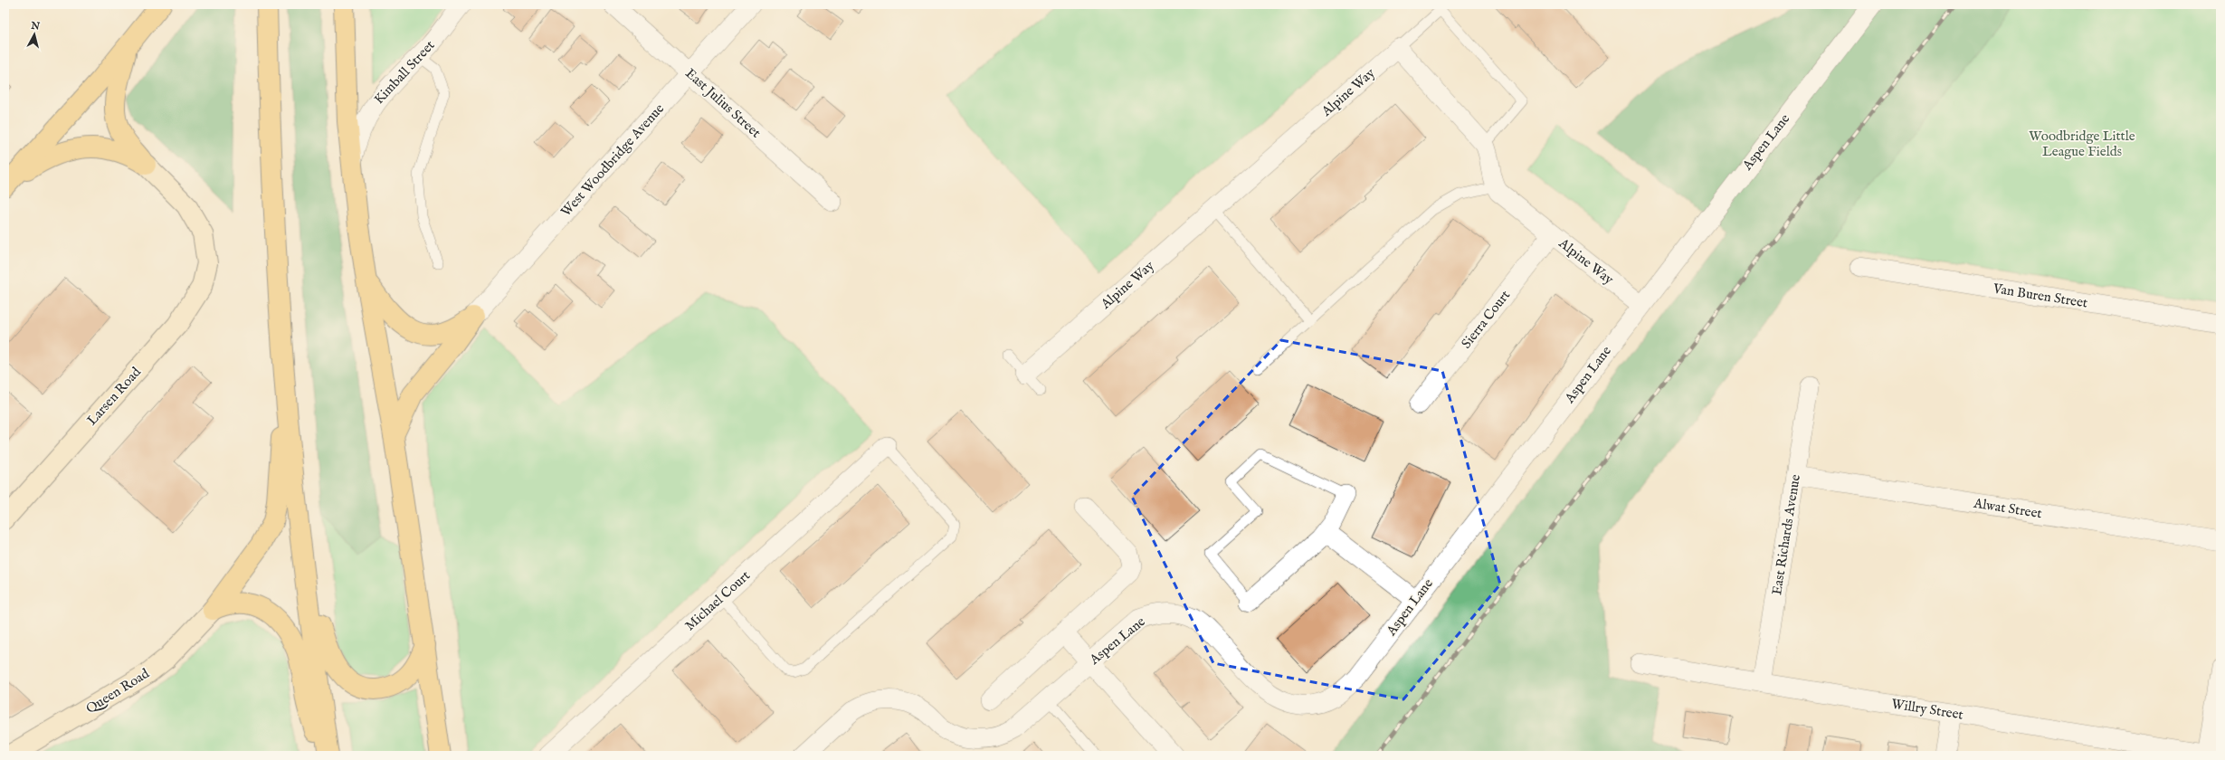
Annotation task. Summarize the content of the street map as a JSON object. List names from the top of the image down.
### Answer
{
  "streets": {
    "street": [
      "Kimball Street",
      "Alpine Way",
      "East Julius Street",
      "Aspen Lane",
      "West Woodbridge Avenue",
      "Van Buren Street",
      "Sierra Court",
      "Larsen Road",
      "Alwat Street",
      "East Richards Avenue",
      "Michael Court",
      "Queen Road",
      "Willry Street"
    ]
  },
  "crossings": [
    ["Alpine Way", "Aspen Lane"],
    ["Alpine Way", "Sierra Court"],
    ["East Julius Street", "West Woodbridge Avenue"],
    ["Alwat Street", "East Richards Avenue"],
    ["East Richards Avenue", "Willry Street"]
  ],
  "parks": ["Woodbridge Little League Fields"],
  "north": "top"
}
